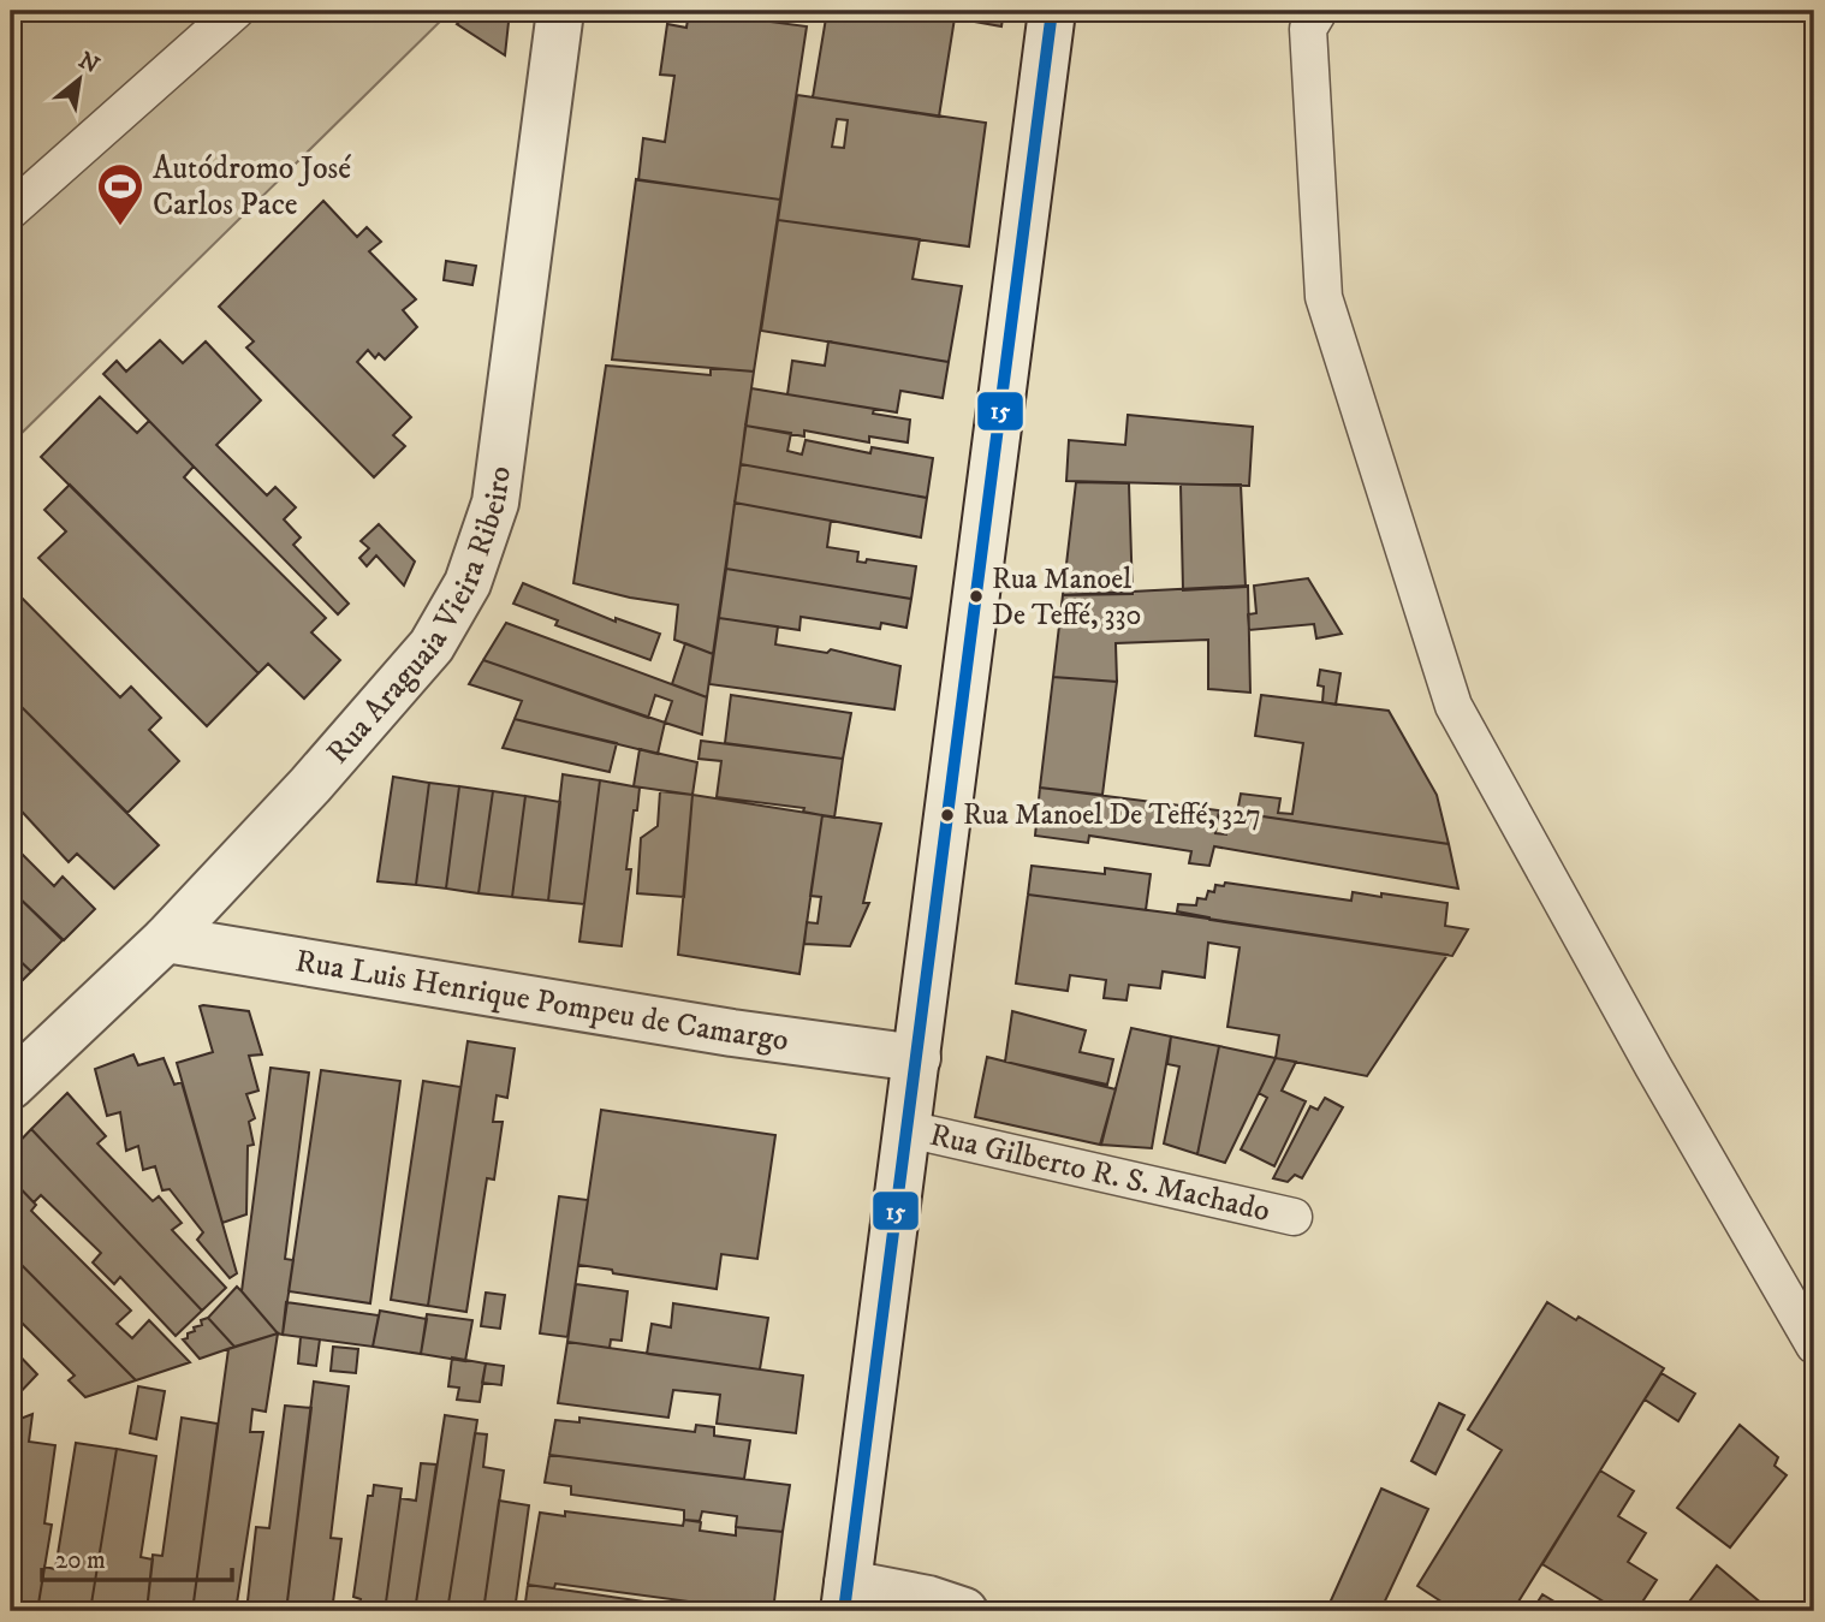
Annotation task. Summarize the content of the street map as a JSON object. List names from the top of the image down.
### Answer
{
  "streets": {
    "street": ["Rua Araguaia Vieira Ribeiro", "Rua Luis Henrique Pompeu de Camargo"],
    "lane": ["Rua Gilberto R. S. Machado"]
  },
  "crossings": [
    ["Rua Araguaia Vieira Ribeiro", "Rua Luis Henrique Pompeu de Camargo"]
  ],
  "places": {
    "sports": ["Autódromo José Carlos Pace"],
    "other": ["Rua Manoel De Teffé, 330", "Rua Manoel De Teffé, 327"]
  },
  "lines": ["transit line 15"],
  "scale_bar": "20 m",
  "north": "top right"
}
